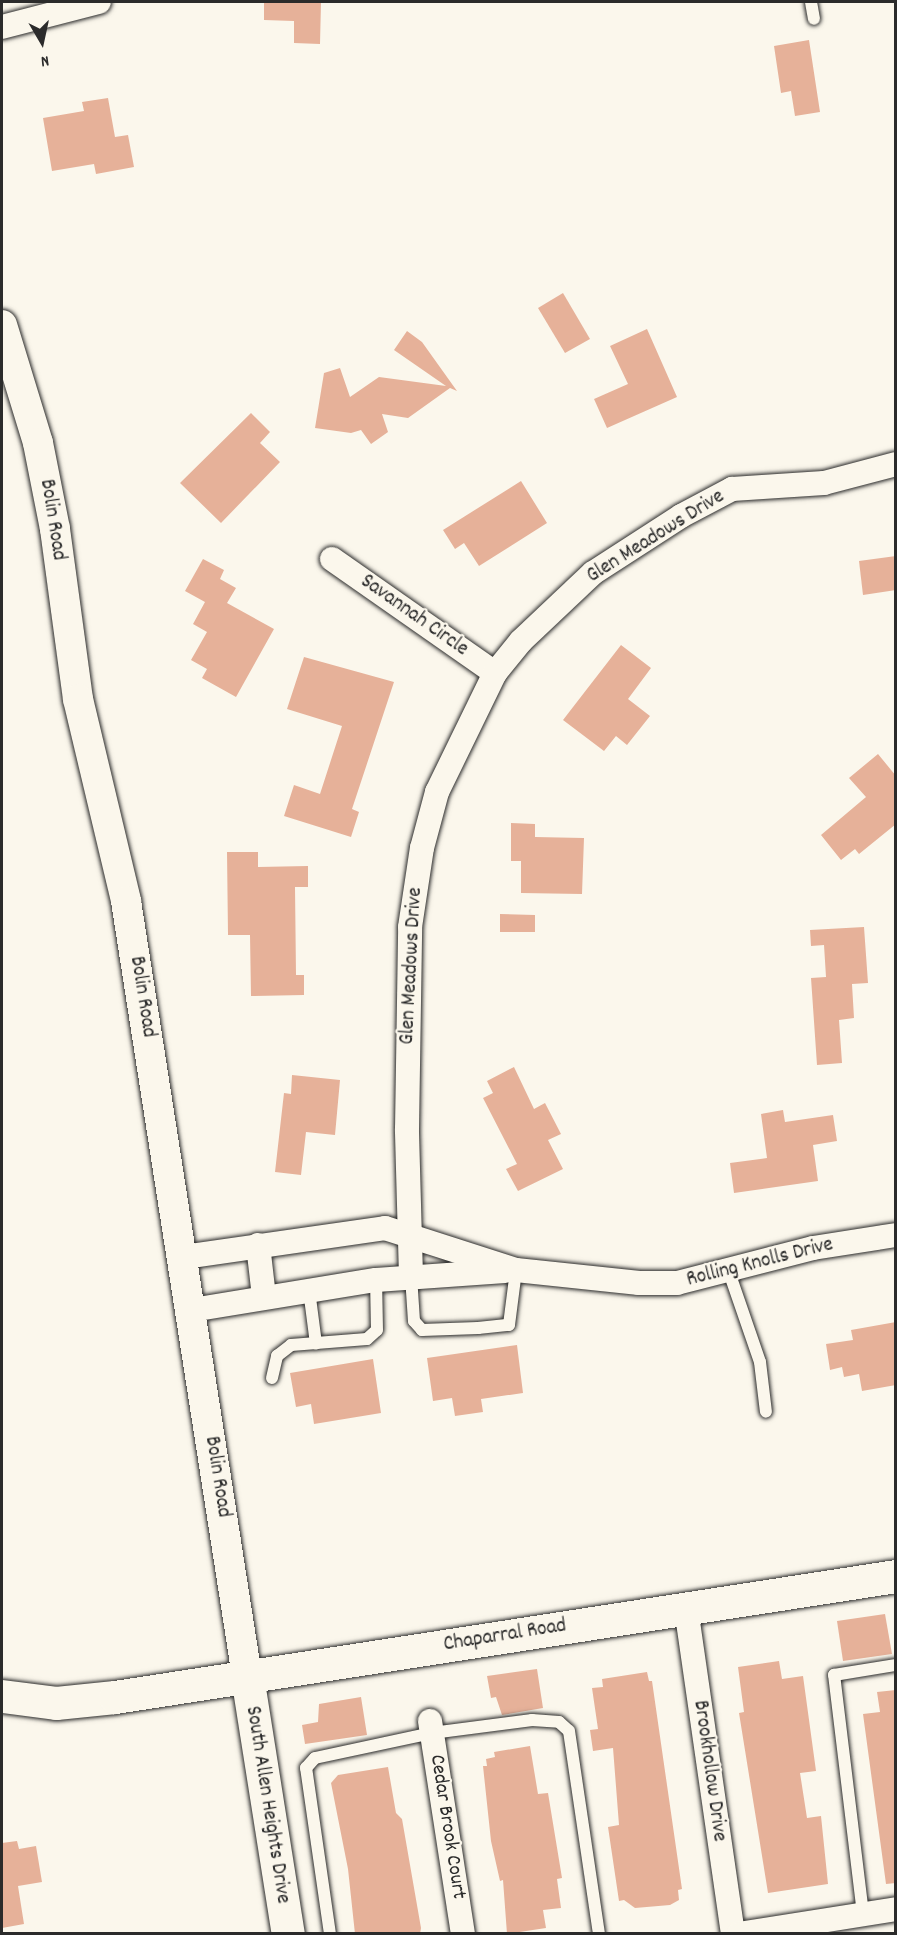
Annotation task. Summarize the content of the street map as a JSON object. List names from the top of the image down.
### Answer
{
  "streets": {
    "main road": ["Chaparral Road", "South Allen Heights Drive"],
    "street": [
      "Bolin Road",
      "Glen Meadows Drive",
      "Savannah Circle",
      "Rolling Knolls Drive",
      "Brookhollow Drive",
      "Cedar Brook Court"
    ]
  },
  "crossings": [
    ["Bolin Road", "Rolling Knolls Drive"],
    ["Bolin Road", "Chaparral Road"],
    ["Bolin Road", "South Allen Heights Drive"],
    ["Glen Meadows Drive", "Savannah Circle"],
    ["Glen Meadows Drive", "Rolling Knolls Drive"],
    ["Chaparral Road", "Brookhollow Drive"],
    ["Chaparral Road", "South Allen Heights Drive"]
  ],
  "north": "bottom"
}
